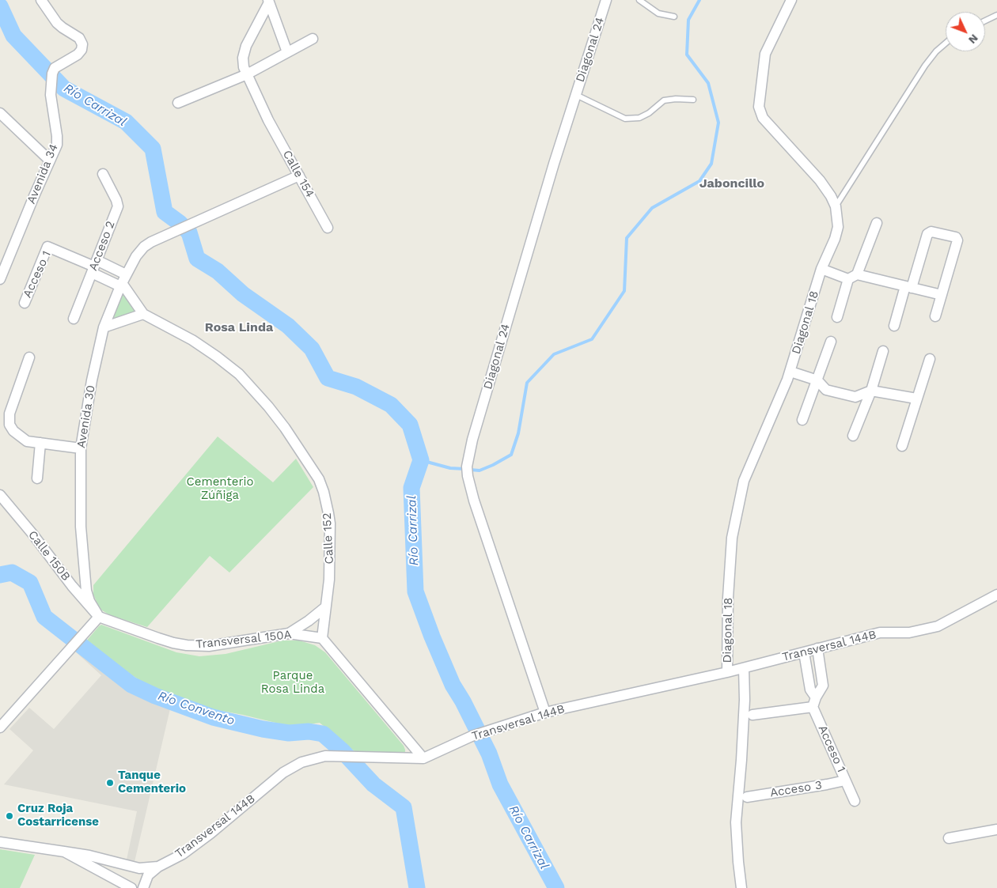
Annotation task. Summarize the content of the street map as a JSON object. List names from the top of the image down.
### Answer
{
  "streets": {
    "street": [
      "Diagonal 24",
      "Avenida 34",
      "Calle 154",
      "Acceso 2",
      "Acceso 1",
      "Diagonal 18",
      "Avenida 30",
      "Calle 152",
      "Calle 150B",
      "Transversal 150A",
      "Transversal 144B",
      "Acceso 3"
    ]
  },
  "crossings": [
    ["Diagonal 24", "Transversal 144B"],
    ["Calle 154", "Avenida 30"],
    ["Acceso 2", "Acceso 1"],
    ["Acceso 1", "Avenida 30"],
    ["Acceso 1", "Calle 152"],
    ["Acceso 1", "Acceso 3"],
    ["Diagonal 18", "Transversal 144B"],
    ["Avenida 30", "Calle 152"],
    ["Avenida 30", "Calle 150B"],
    ["Avenida 30", "Transversal 150A"],
    ["Calle 152", "Transversal 150A"],
    ["Calle 150B", "Transversal 150A"]
  ],
  "districts": ["Jaboncillo", "Rosa Linda"],
  "water": ["Río Carrizal", "Río Convento"],
  "parks": ["Cementerio Zúñiga", "Parque Rosa Linda"],
  "places": ["Tanque Cementerio", "Cruz Roja Costarricense"],
  "north": "bottom right"
}
